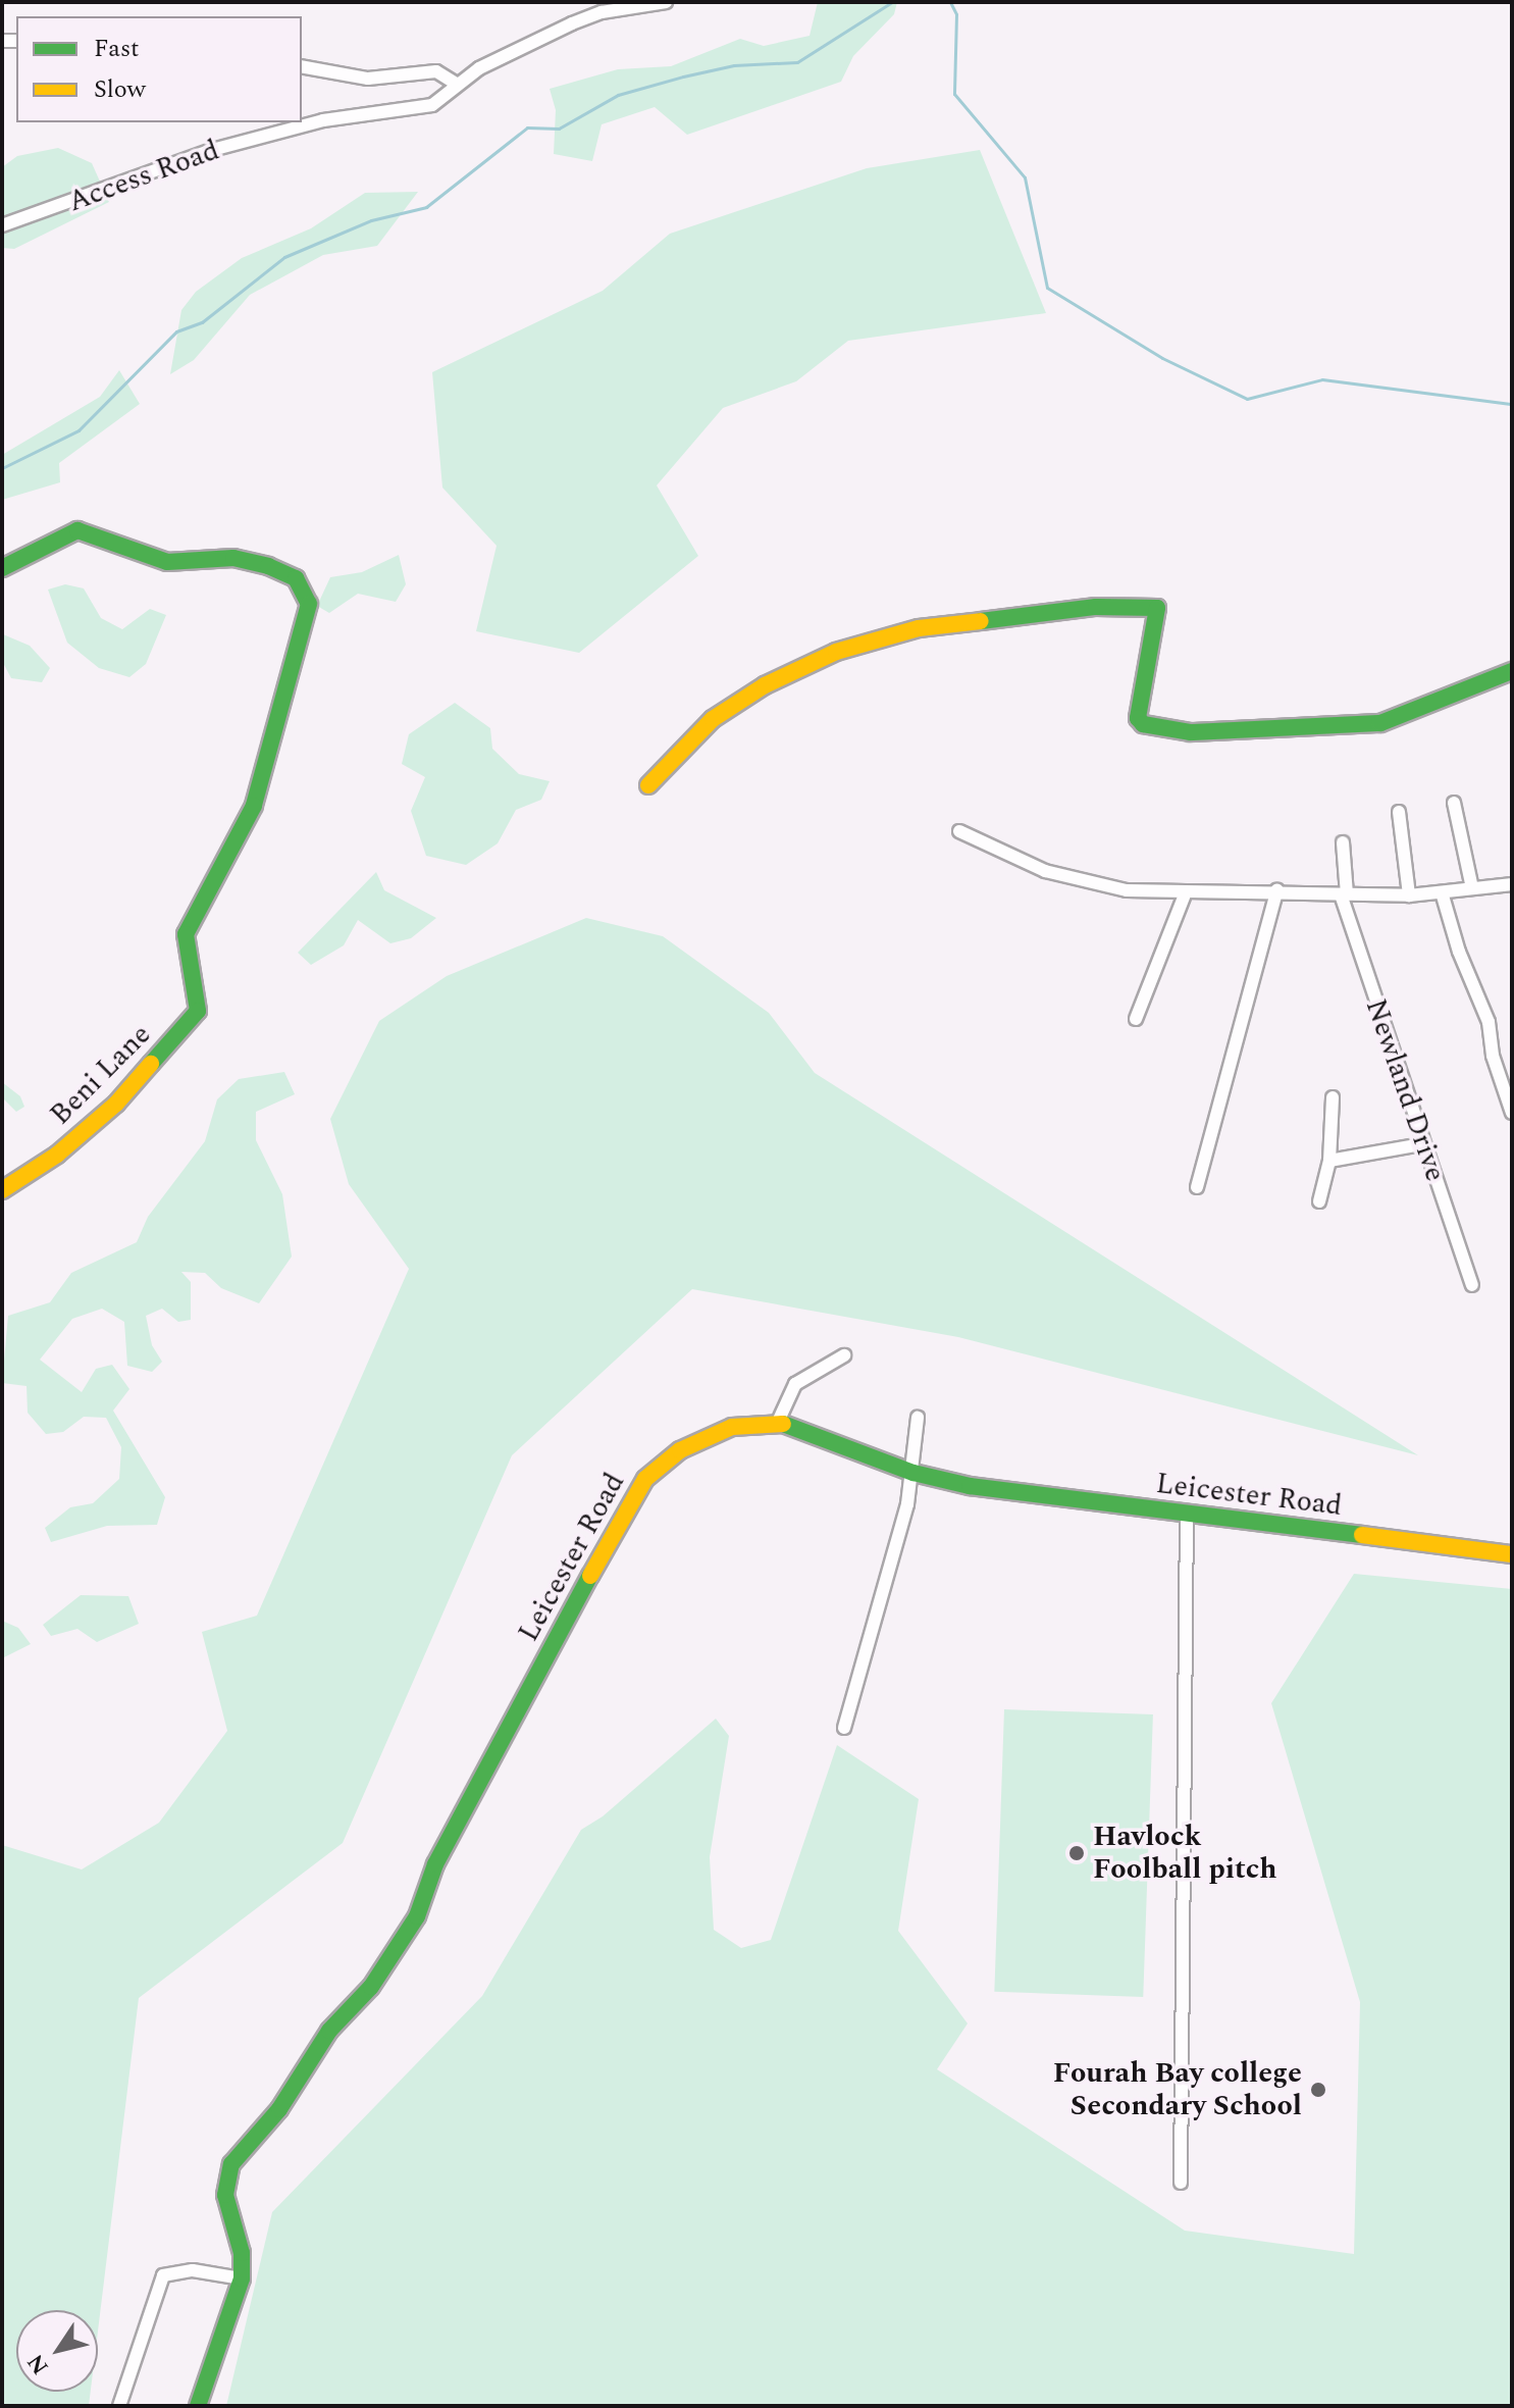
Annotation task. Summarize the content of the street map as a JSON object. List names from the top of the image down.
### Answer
{
  "streets": {
    "street": [
      "Access Road",
      "Beni Lane",
      "Newland Drive",
      "Leicester Road"
    ]
  },
  "places": ["Havlock Foolball pitch", "Fourah Bay college Secondary School"],
  "legend": ["Fast", "Slow"],
  "north": "bottom left"
}
